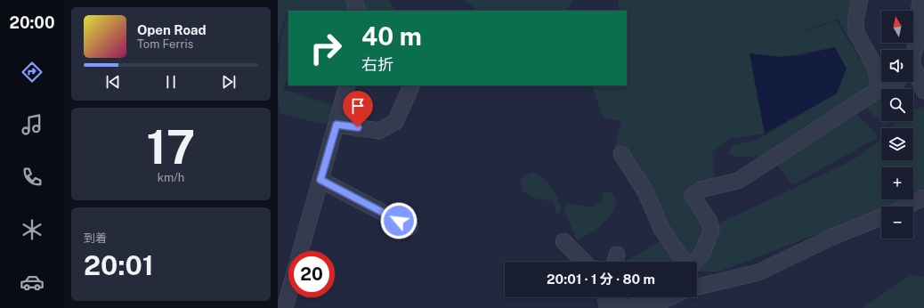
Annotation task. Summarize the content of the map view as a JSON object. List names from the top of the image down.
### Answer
{
  "north": "top",
  "page": {
    "tabs": "20:00",
    "map_buttons": ["+", "−"],
    "turn": ["40 m", "右折"],
    "song": ["Open Road", "Tom Ferris"],
    "tile": [
      ["17", "km/h"],
      ["到着", "20:01"]
    ],
    "limit": "20",
    "trip": "20:01 · 1 分 · 80 m"
  }
}
